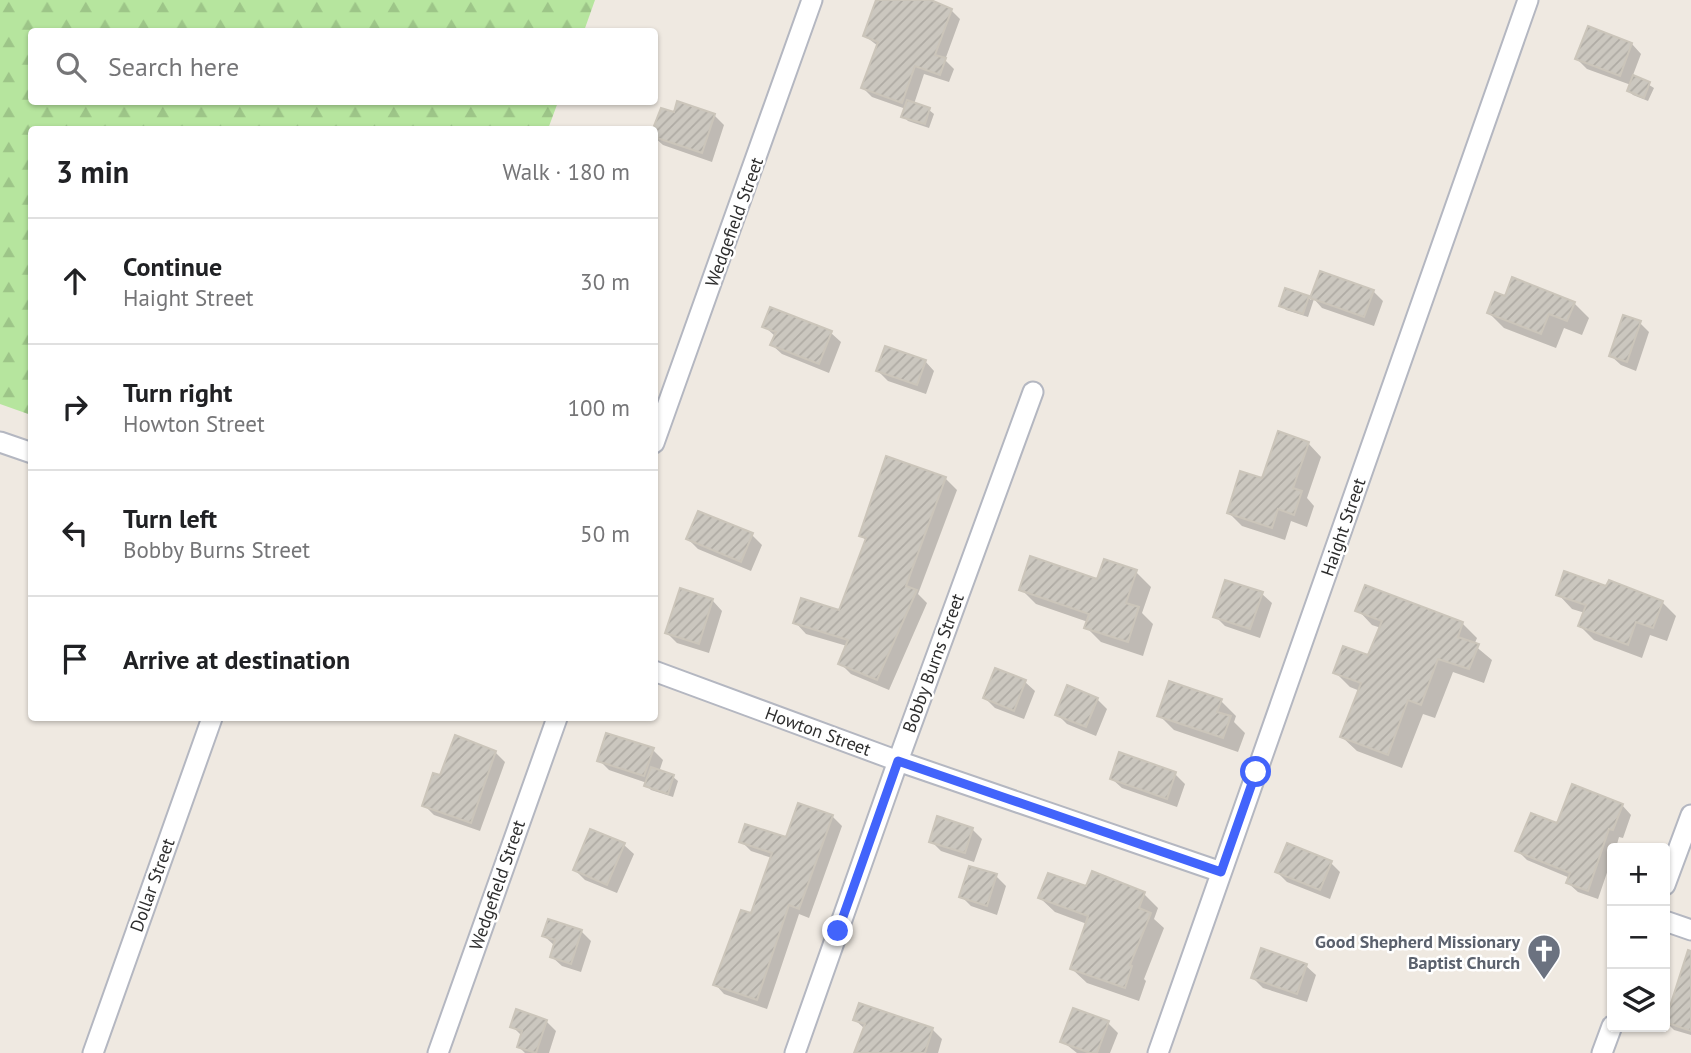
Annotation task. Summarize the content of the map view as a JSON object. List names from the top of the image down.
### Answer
{
  "streets": {
    "street": [
      "Wedgefield Street",
      "Haight Street",
      "Bobby Burns Street",
      "Howton Street",
      "Dollar Street"
    ]
  },
  "crossings": [
    ["Haight Street", "Howton Street"],
    ["Bobby Burns Street", "Howton Street"]
  ],
  "places": {
    "church": ["Good Shepherd Missionary Baptist Church"]
  },
  "page": {
    "search": "Search here",
    "heading": ["3 min", "Walk · 180 m"],
    "list": [
      ["Continue", "Haight Street", "30 m"],
      ["Turn right", "Howton Street", "100 m"],
      ["Turn left", "Bobby Burns Street", "50 m"],
      "Arrive at destination"
    ],
    "map_buttons": ["+", "−"]
  }
}
